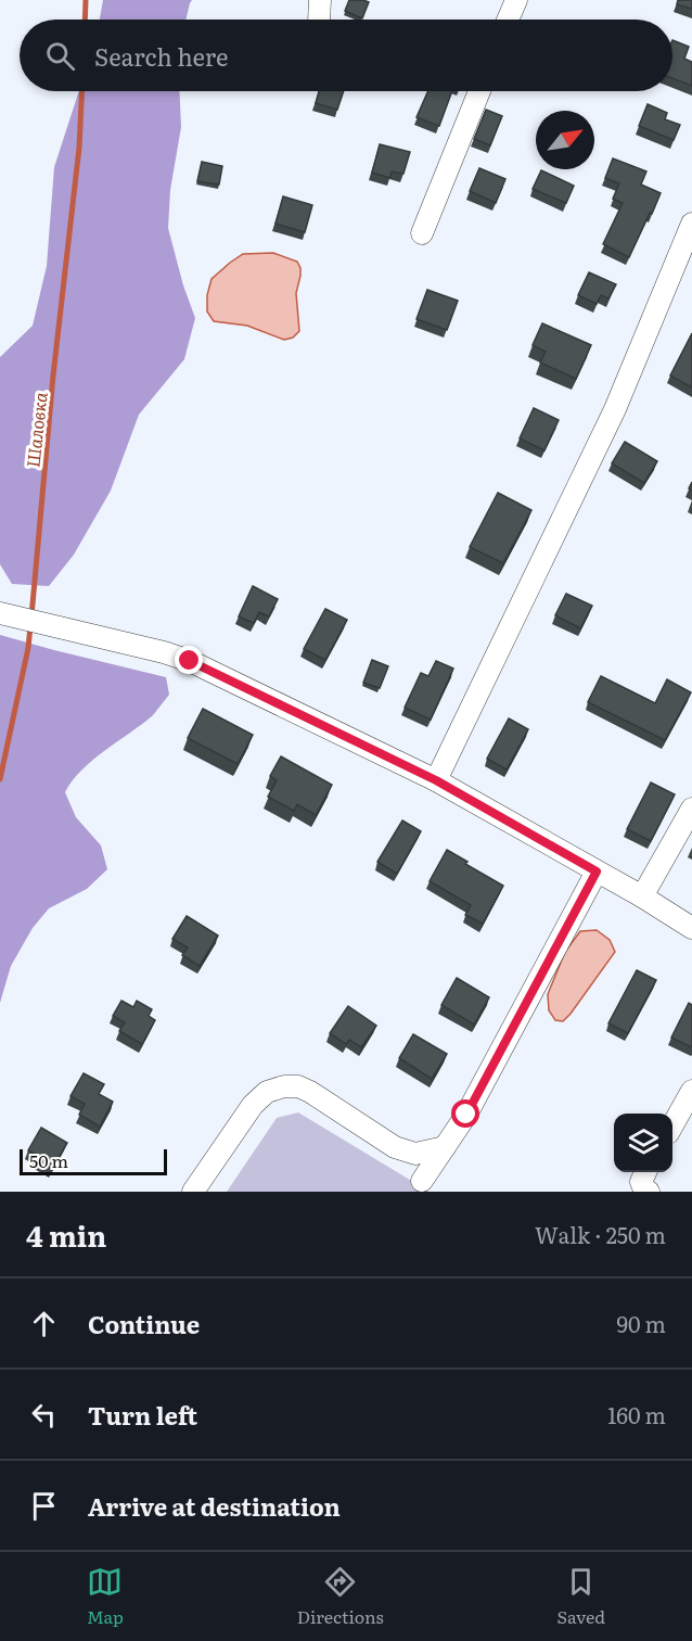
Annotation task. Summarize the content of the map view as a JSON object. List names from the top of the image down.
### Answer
{
  "water": ["Шаловка"],
  "scale_bar": "50 m",
  "north": "top right",
  "page": {
    "search": "Search here",
    "scale": "50 m",
    "heading": ["4 min", "Walk · 250 m"],
    "list": [
      ["Continue", "90 m"],
      ["Turn left", "160 m"],
      "Arrive at destination"
    ],
    "nav": ["Map", "Directions", "Saved"]
  }
}
